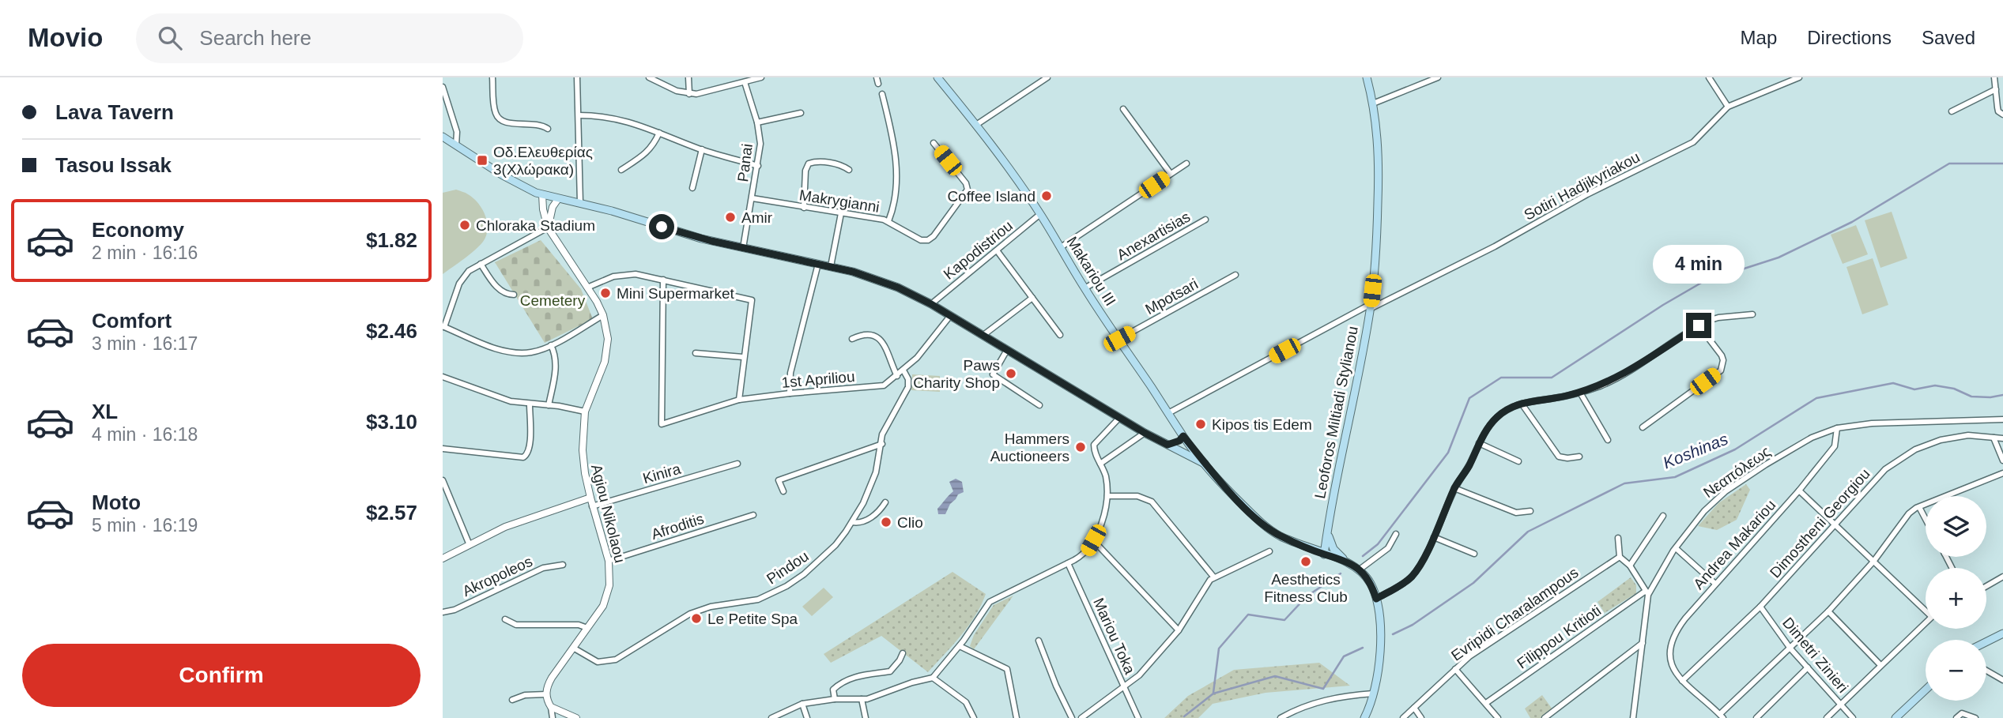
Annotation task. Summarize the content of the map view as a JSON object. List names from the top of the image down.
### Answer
{
  "streets": {
    "main road": ["Makariou III", "Leoforos Miltiadi Stylianou"],
    "street": [
      "Panai",
      "Sotiri Hadjikyriakou",
      "Makrygianni",
      "Anexartisias",
      "Kapodistriou",
      "Mpotsari",
      "1st Apriliou",
      "Νεαπόλεως",
      "Kinira",
      "Agiou Nikolaou",
      "Dimostheni Georgiou",
      "Afroditis",
      "Andrea Makariou",
      "Pindou",
      "Akropoleos",
      "Evripidi Charalampous",
      "Mariou Toka",
      "Filippou Kritioti",
      "Dimetri Zinieri"
    ]
  },
  "crossings": [
    ["Panai", "Makrygianni"],
    ["Sotiri Hadjikyriakou", "Makariou III"],
    ["Sotiri Hadjikyriakou", "Leoforos Miltiadi Stylianou"],
    ["Anexartisias", "Makariou III"],
    ["Kapodistriou", "Makariou III"],
    ["Makariou III", "Mpotsari"],
    ["Makariou III", "Leoforos Miltiadi Stylianou"],
    ["1st Apriliou", "Pindou"],
    ["Νεαπόλεως", "Andrea Makariou"],
    ["Νεαπόλεως", "Filippou Kritioti"],
    ["Kinira", "Agiou Nikolaou"],
    ["Agiou Nikolaou", "Afroditis"],
    ["Agiou Nikolaou", "Pindou"],
    ["Dimostheni Georgiou", "Andrea Makariou"],
    ["Dimostheni Georgiou", "Dimetri Zinieri"]
  ],
  "water": ["Koshinas"],
  "parks": ["Cemetery"],
  "places": {
    "transit": ["Οδ.Ελευθερίας 3(Χλώρακα)"],
    "other": [
      "Coffee Island",
      "Amir",
      "Chloraka Stadium",
      "Mini Supermarket",
      "Paws Charity Shop",
      "Kipos tis Edem",
      "Hammers Auctioneers",
      "Clio",
      "Aesthetics Fitness Club",
      "Le Petite Spa"
    ]
  },
  "page": {
    "header": "Movio",
    "search": "Search here",
    "nav": ["Map", "Directions", "Saved"],
    "banner": ["Lava Tavern", "Tasou Issak"],
    "list": [
      {
        "name": "Economy",
        "note": "2 min · 16:16",
        "value": "$1.82"
      },
      {
        "name": "Comfort",
        "note": "3 min · 16:17",
        "value": "$2.46"
      },
      {
        "name": "XL",
        "note": "4 min · 16:18",
        "value": "$3.10"
      },
      {
        "name": "Moto",
        "note": "5 min · 16:19",
        "value": "$2.57"
      }
    ],
    "bubble": "4 min",
    "map_buttons": ["+", "−"],
    "buttons": "Confirm"
  }
}
